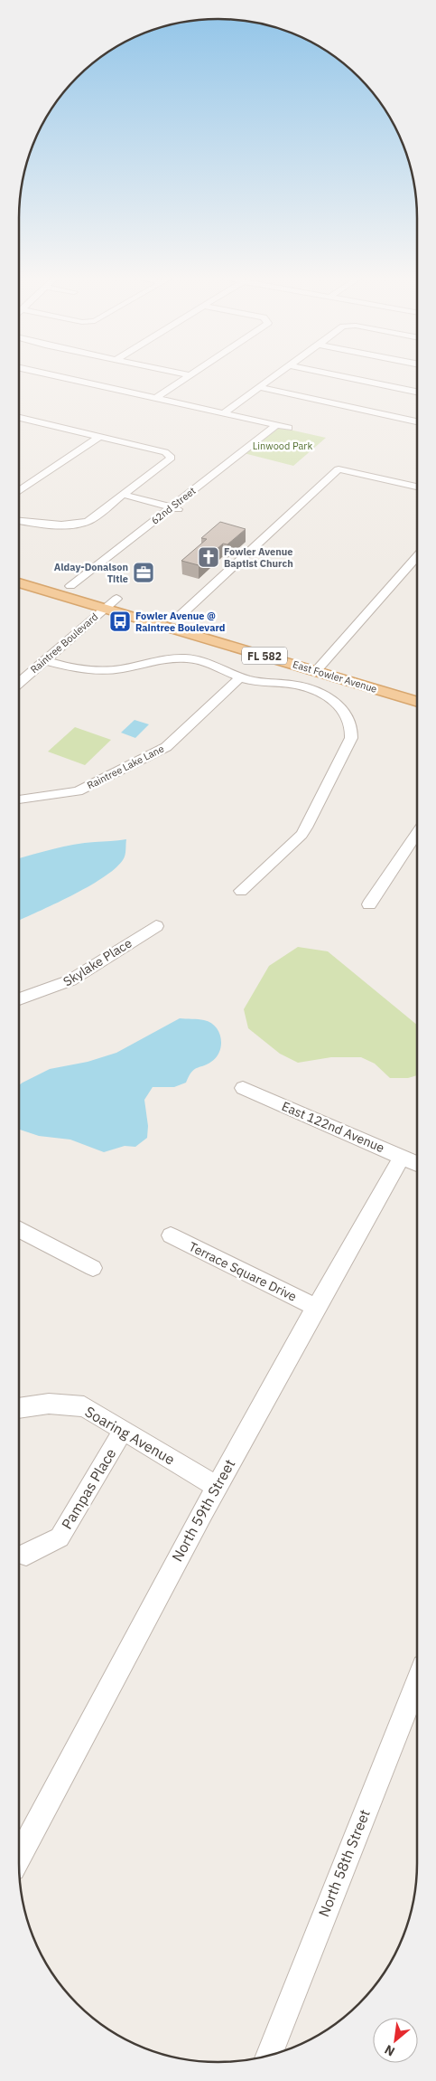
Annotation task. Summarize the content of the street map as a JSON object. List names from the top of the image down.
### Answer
{
  "streets": {
    "main road": ["FL 582", "East Fowler Avenue"],
    "street": [
      "62nd Street",
      "Raintree Boulevard",
      "Raintree Lake Lane",
      "Skylake Place",
      "East 122nd Avenue",
      "Terrace Square Drive",
      "Soaring Avenue",
      "Pampas Place",
      "North 59th Street",
      "North 58th Street"
    ]
  },
  "crossings": [
    ["62nd Street", "East Fowler Avenue"],
    ["Raintree Boulevard", "East Fowler Avenue"],
    ["East 122nd Avenue", "North 59th Street"],
    ["Terrace Square Drive", "North 59th Street"],
    ["Soaring Avenue", "Pampas Place"],
    ["Soaring Avenue", "North 59th Street"]
  ],
  "parks": ["Linwood Park"],
  "places": {
    "church": ["Fowler Avenue Baptist Church"],
    "office": ["Alday-Donalson Title"],
    "bus stop": ["Fowler Avenue @ Raintree Boulevard"]
  },
  "north": "bottom left"
}
